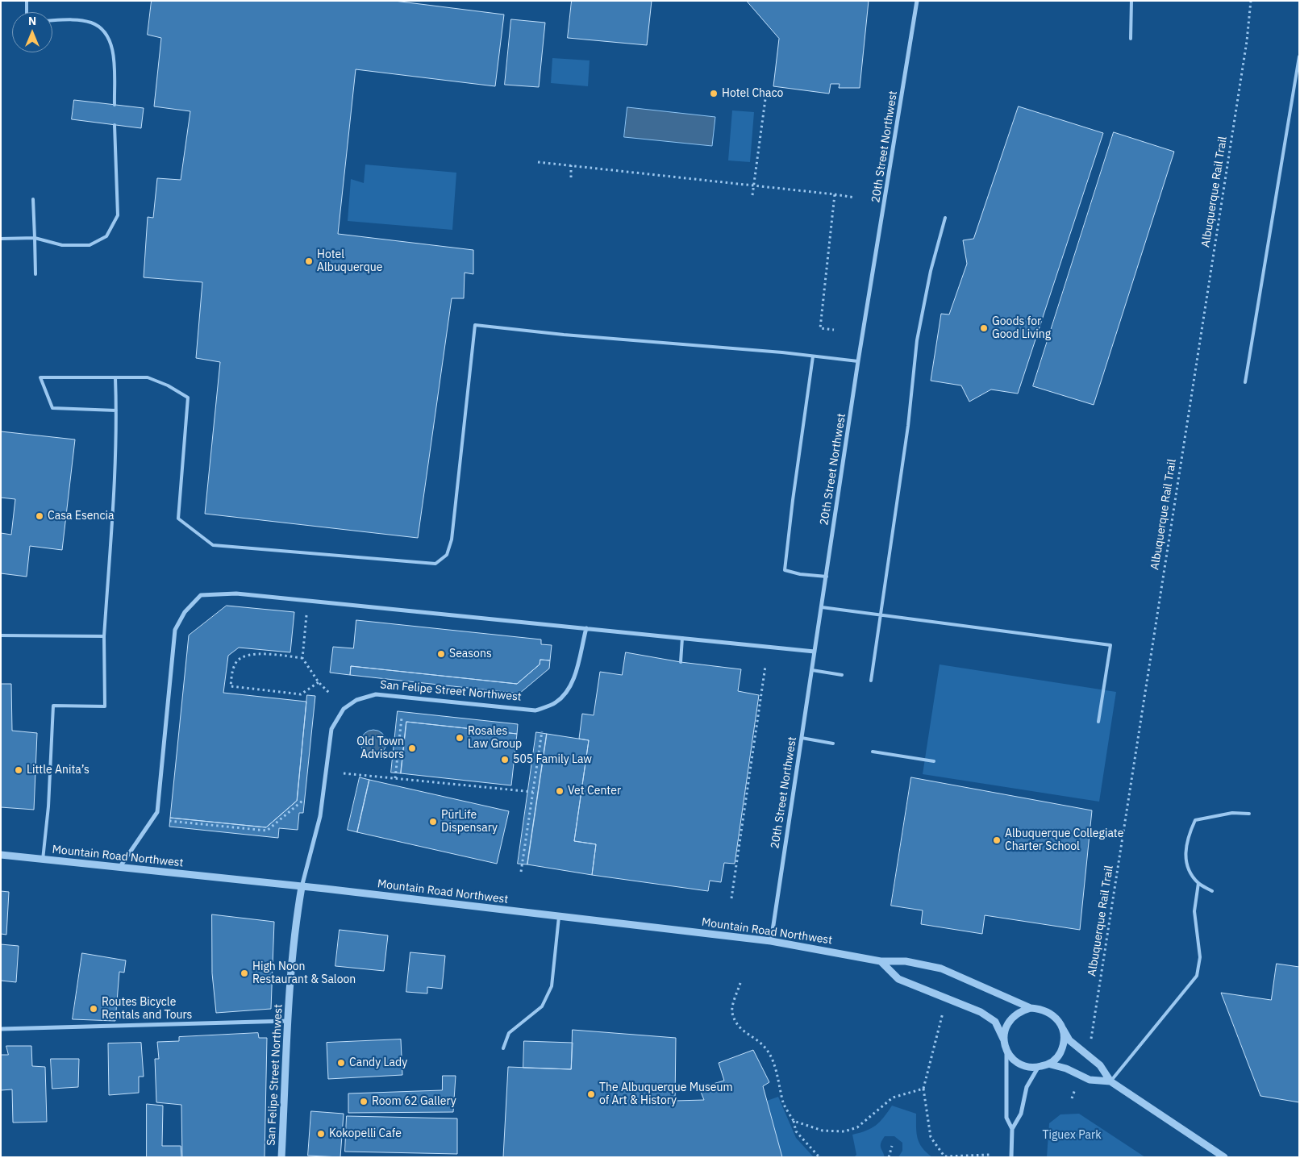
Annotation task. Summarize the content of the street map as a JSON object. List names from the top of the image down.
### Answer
{
  "streets": {
    "street": ["20th Street Northwest", "San Felipe Street Northwest", "Mountain Road Northwest"],
    "path": ["Albuquerque Rail Trail"]
  },
  "crossings": [
    ["20th Street Northwest", "Mountain Road Northwest"],
    ["San Felipe Street Northwest", "Mountain Road Northwest"]
  ],
  "parks": ["Tiguex Park"],
  "places": [
    "Hotel Chaco",
    "Hotel Albuquerque",
    "Goods for Good Living",
    "Casa Esencia",
    "Seasons",
    "Rosales Law Group",
    "Old Town Advisors",
    "505 Family Law",
    "Little Anita’s",
    "Vet Center",
    "PūrLife Dispensary",
    "Albuquerque Collegiate Charter School",
    "High Noon Restaurant & Saloon",
    "Routes Bicycle Rentals and Tours",
    "Candy Lady",
    "The Albuquerque Museum of Art & History",
    "Room 62 Gallery",
    "Kokopelli Cafe"
  ],
  "north": "top"
}
